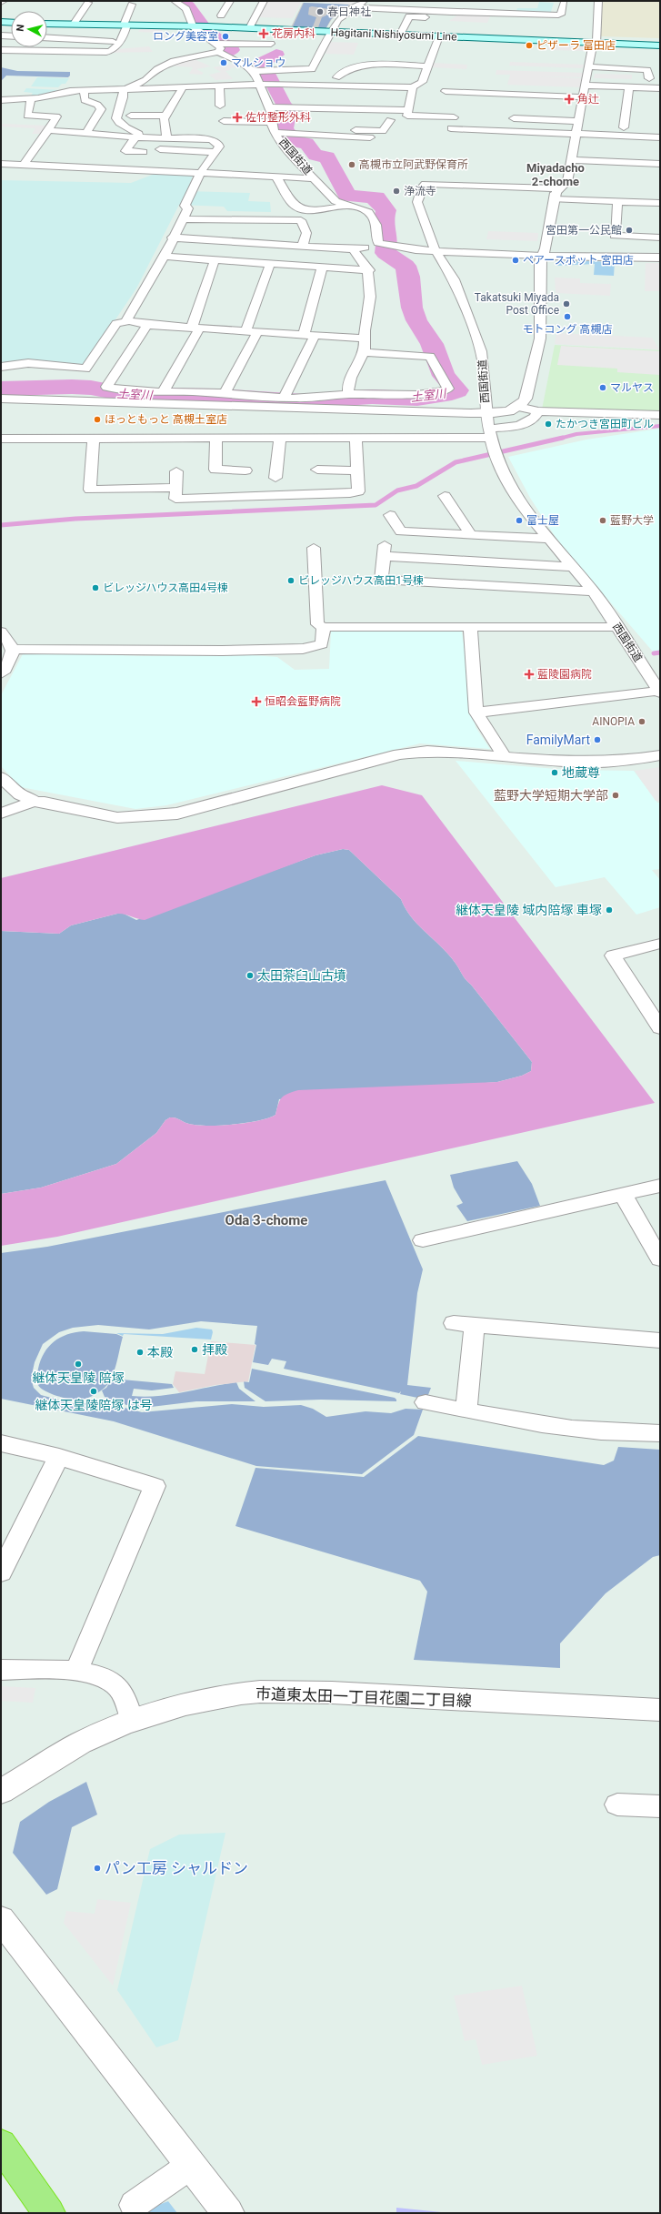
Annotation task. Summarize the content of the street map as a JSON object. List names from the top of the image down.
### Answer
{
  "streets": {
    "main road": ["Hagitani Nishiyosumi Line"],
    "street": ["西国街道", "市道東太田一丁目花園二丁目線"]
  },
  "districts": ["Miyadacho 2-chome", "Oda 3-chome"],
  "water": ["土室川"],
  "places": {
    "other": [
      "春日神社",
      "ロング美容室",
      "ピザーラ 富田店",
      "マルショウ",
      "高槻市立阿武野保育所",
      "浄流寺",
      "宮田第一公民館",
      "ペアースポット 宮田店",
      "Takatsuki Miyada Post Office",
      "モトコング 高槻店",
      "マルヤス",
      "ほっともっと 高槻土室店",
      "たかつき宮田町ビル",
      "富士屋",
      "藍野大学",
      "ビレッジハウス高田1号棟",
      "ビレッジハウス高田4号棟",
      "AINOPIA",
      "FamilyMart",
      "地蔵尊",
      "藍野大学短期大学部",
      "継体天皇陵 域内陪塚 車塚",
      "太田茶臼山古墳",
      "拝殿",
      "本殿",
      "継体天皇陵 陪塚",
      "継体天皇陵陪塚 は号",
      "パン工房 シャルドン"
    ],
    "health": [
      "花房内科",
      "角辻",
      "佐竹整形外科",
      "藍陵園病院",
      "恒昭会藍野病院"
    ]
  },
  "north": "left"
}
